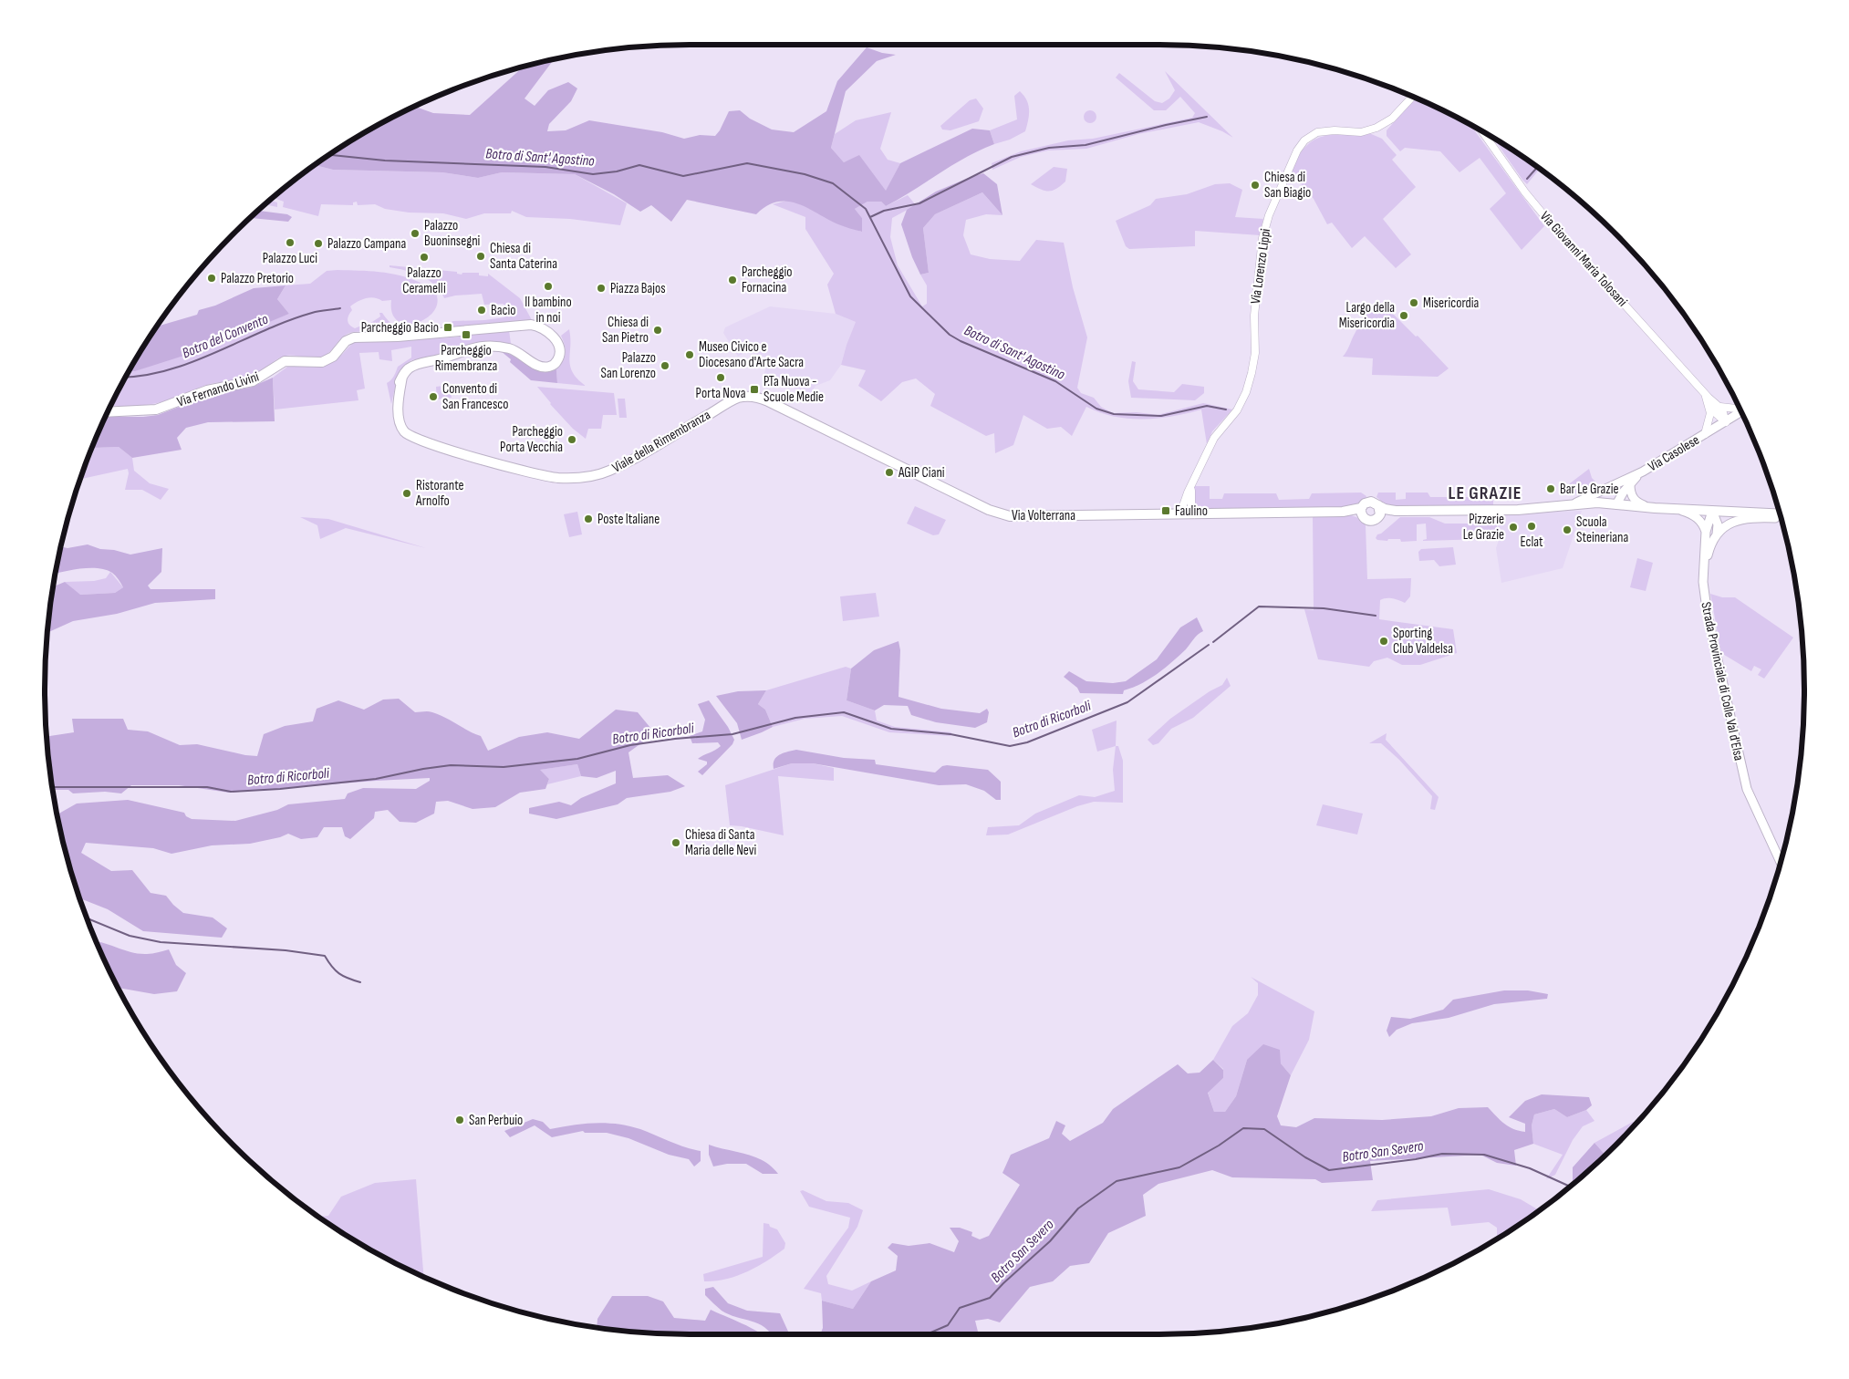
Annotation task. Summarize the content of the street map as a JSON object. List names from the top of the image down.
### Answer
{
  "streets": {
    "main road": [
      "Via Fernando Livini",
      "Viale della Rimembranza",
      "Via Casolese",
      "Via Volterrana",
      "Strada Provinciale di Colle Val d'Elsa"
    ],
    "street": ["Via Giovanni Maria Tolosani", "Via Lorenzo Lippi"]
  },
  "crossings": [
    ["Via Giovanni Maria Tolosani", "Via Casolese"],
    ["Via Lorenzo Lippi", "Via Volterrana"],
    ["Via Fernando Livini", "Viale della Rimembranza"],
    ["Viale della Rimembranza", "Via Volterrana"],
    ["Via Casolese", "Via Volterrana"],
    ["Via Volterrana", "Strada Provinciale di Colle Val d'Elsa"]
  ],
  "districts": ["LE GRAZIE"],
  "water": [
    "Botro di Sant' Agostino",
    "Botro del Convento",
    "Botro di Ricorboli",
    "Botro San Severo"
  ],
  "places": {
    "other": [
      "Chiesa di San Biagio",
      "Palazzo Buoninsegni",
      "Palazzo Luci",
      "Palazzo Campana",
      "Chiesa di Santa Caterina",
      "Palazzo Ceramelli",
      "Palazzo Pretorio",
      "Parcheggio Fornacina",
      "Il bambino in noi",
      "Piazza Bajos",
      "Misericordia",
      "Bacìo",
      "Largo della Misericordia",
      "Chiesa di San Pietro",
      "Museo Civico e Diocesano d'Arte Sacra",
      "Palazzo San Lorenzo",
      "Porta Nova",
      "Convento di San Francesco",
      "Parcheggio Porta Vecchia",
      "AGIP Ciani",
      "Bar Le Grazie",
      "Ristorante Arnolfo",
      "Poste Italiane",
      "Eclat",
      "Pizzerie Le Grazie",
      "Scuola Steineriana",
      "Sporting Club Valdelsa",
      "Chiesa di Santa Maria delle Nevi",
      "San Perbuio"
    ],
    "transit": [
      "Parcheggio Bacìo",
      "Parcheggio Rimembranza",
      "P.Ta Nuova - Scuole Medie",
      "Faulino"
    ]
  }
}
